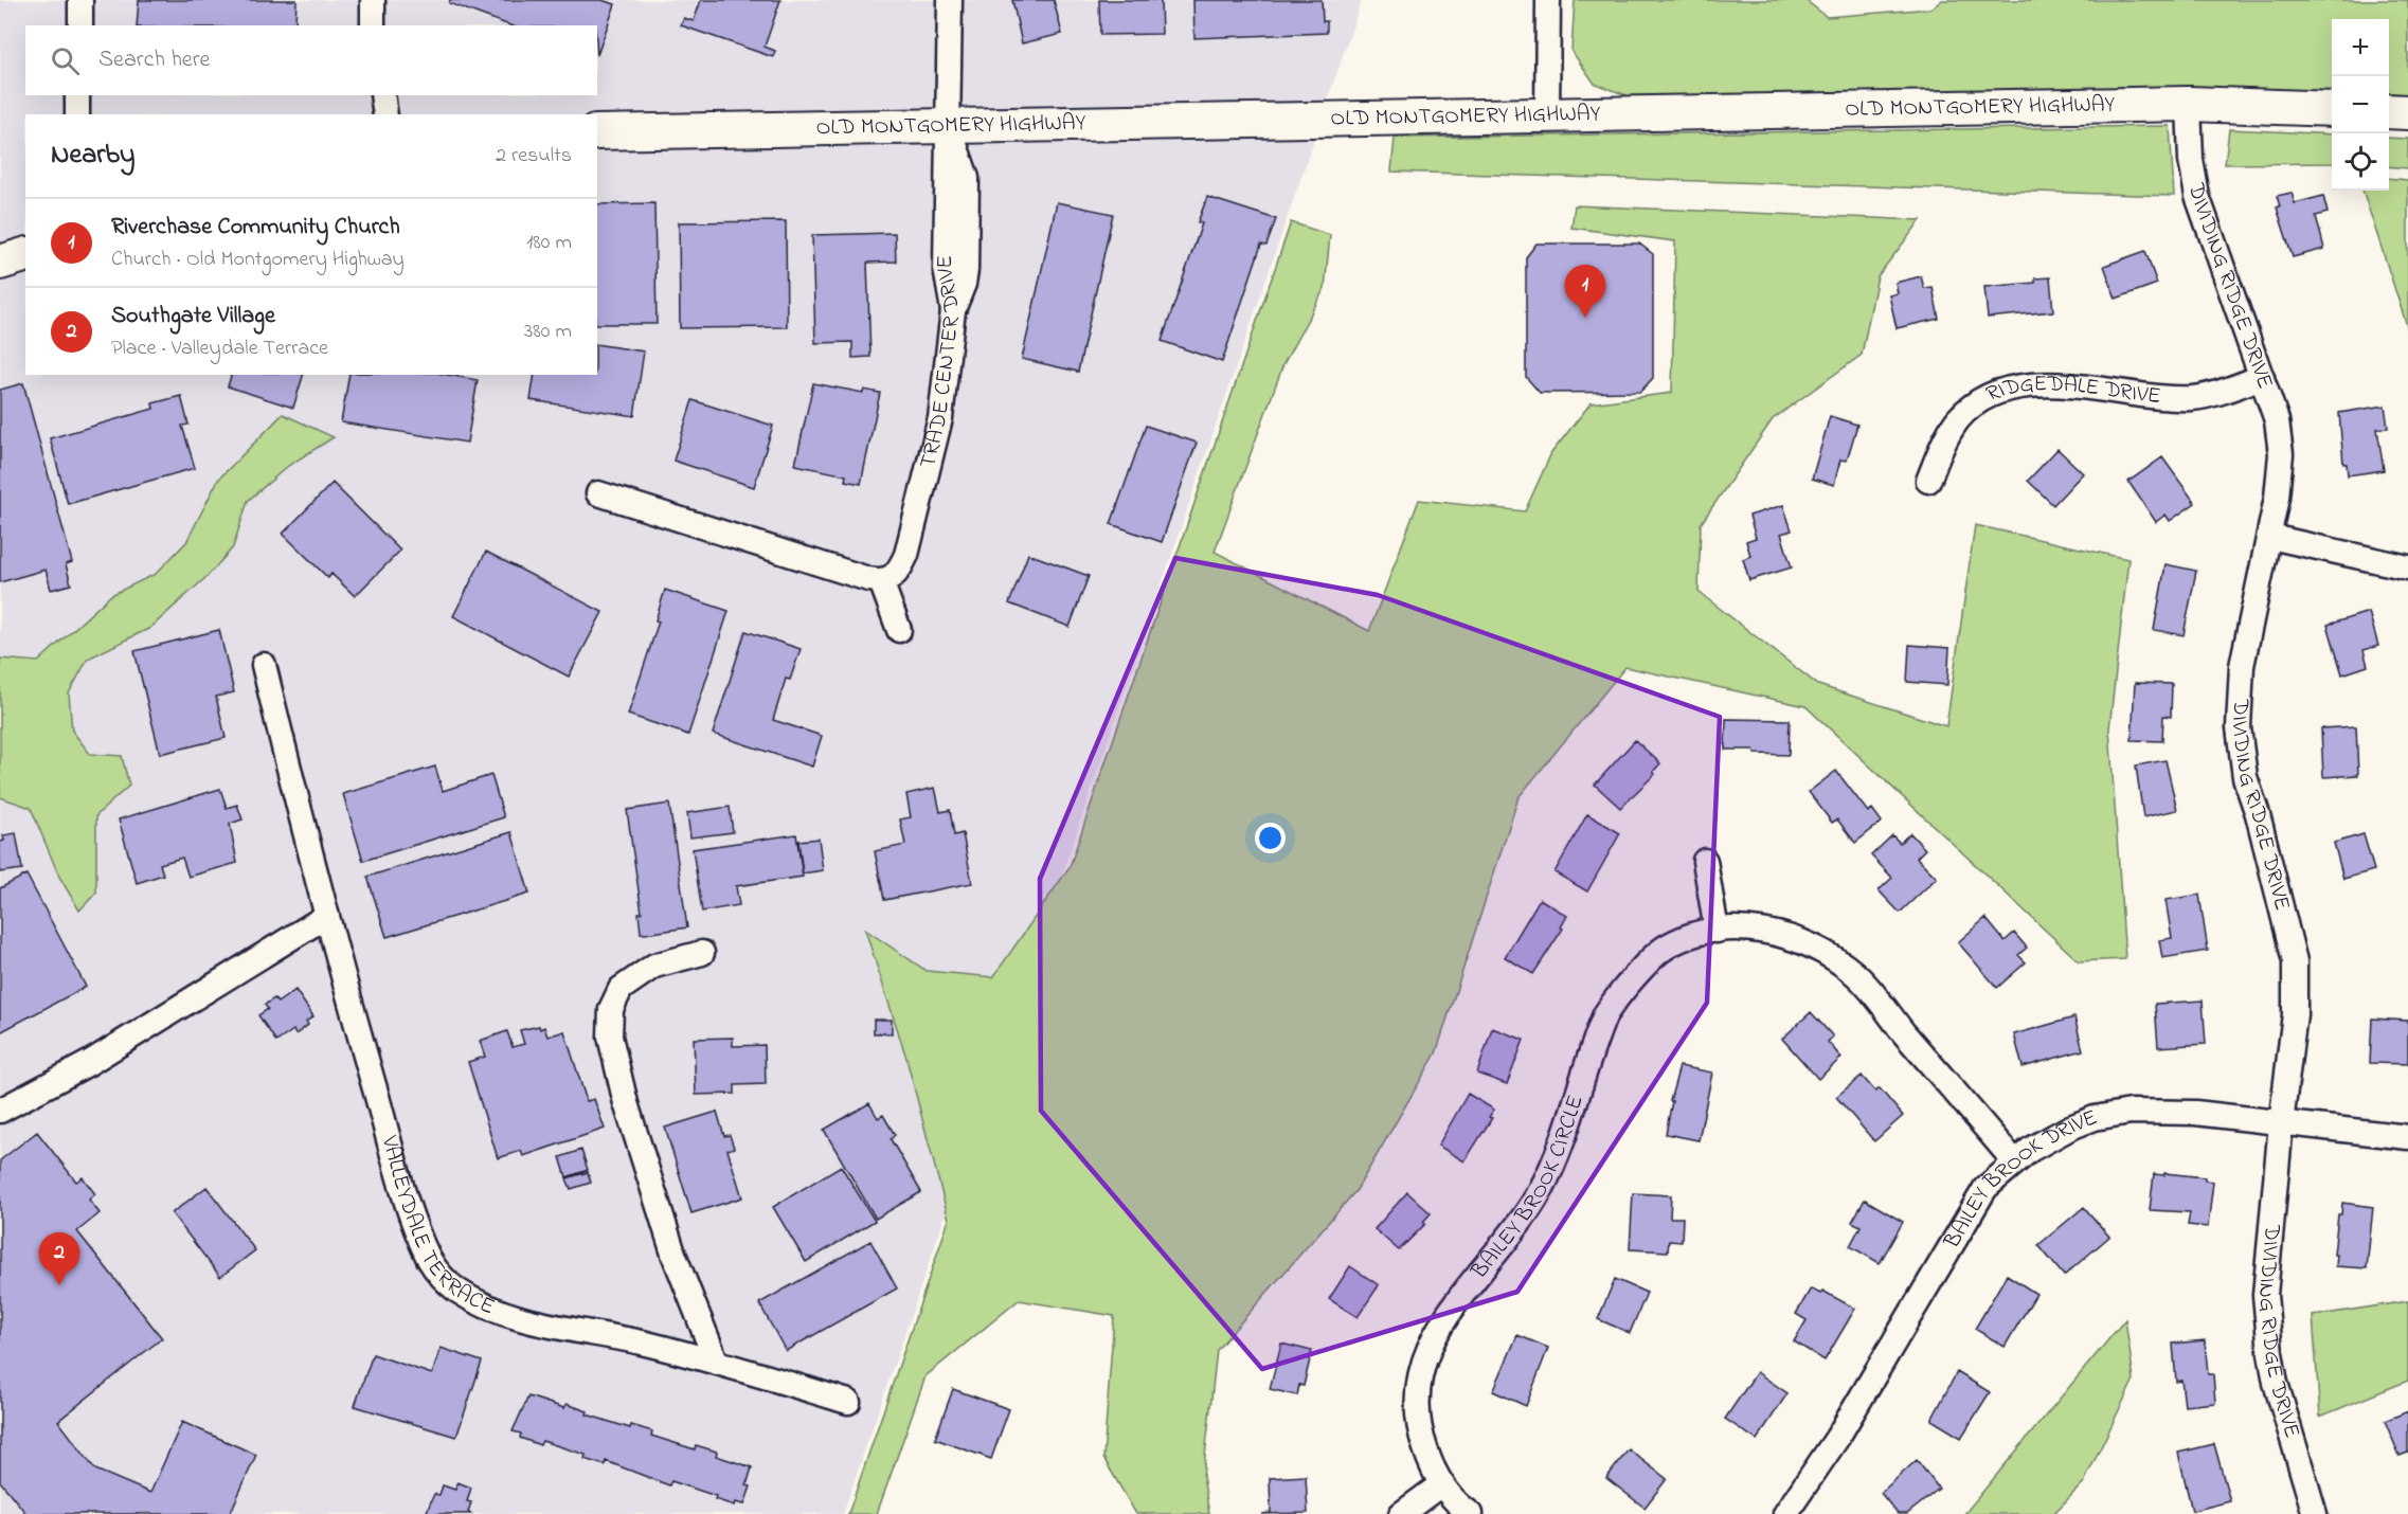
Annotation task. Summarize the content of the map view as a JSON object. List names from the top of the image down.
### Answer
{
  "streets": {
    "street": [
      "OLD MONTGOMERY HIGHWAY",
      "DIVIDING RIDGE DRIVE",
      "TRADE CENTER DRIVE",
      "RIDGEDALE DRIVE",
      "BAILEY BROOK CIRCLE",
      "BAILEY BROOK DRIVE",
      "VALLEYDALE TERRACE"
    ]
  },
  "crossings": [
    ["OLD MONTGOMERY HIGHWAY", "DIVIDING RIDGE DRIVE"],
    ["OLD MONTGOMERY HIGHWAY", "TRADE CENTER DRIVE"],
    ["DIVIDING RIDGE DRIVE", "RIDGEDALE DRIVE"],
    ["DIVIDING RIDGE DRIVE", "BAILEY BROOK DRIVE"],
    ["BAILEY BROOK CIRCLE", "BAILEY BROOK DRIVE"]
  ],
  "page": {
    "map_buttons": ["+", "−"],
    "search": "Search here",
    "heading": ["Nearby", "2 results"],
    "list": [
      {
        "mark": "1",
        "name": "Riverchase Community Church",
        "note": "Church · Old Montgomery Highway",
        "value": "180 m"
      },
      {
        "mark": "2",
        "name": "Southgate Village",
        "note": "Place · Valleydale Terrace",
        "value": "380 m"
      }
    ],
    "pins": ["1", "2"]
  }
}
